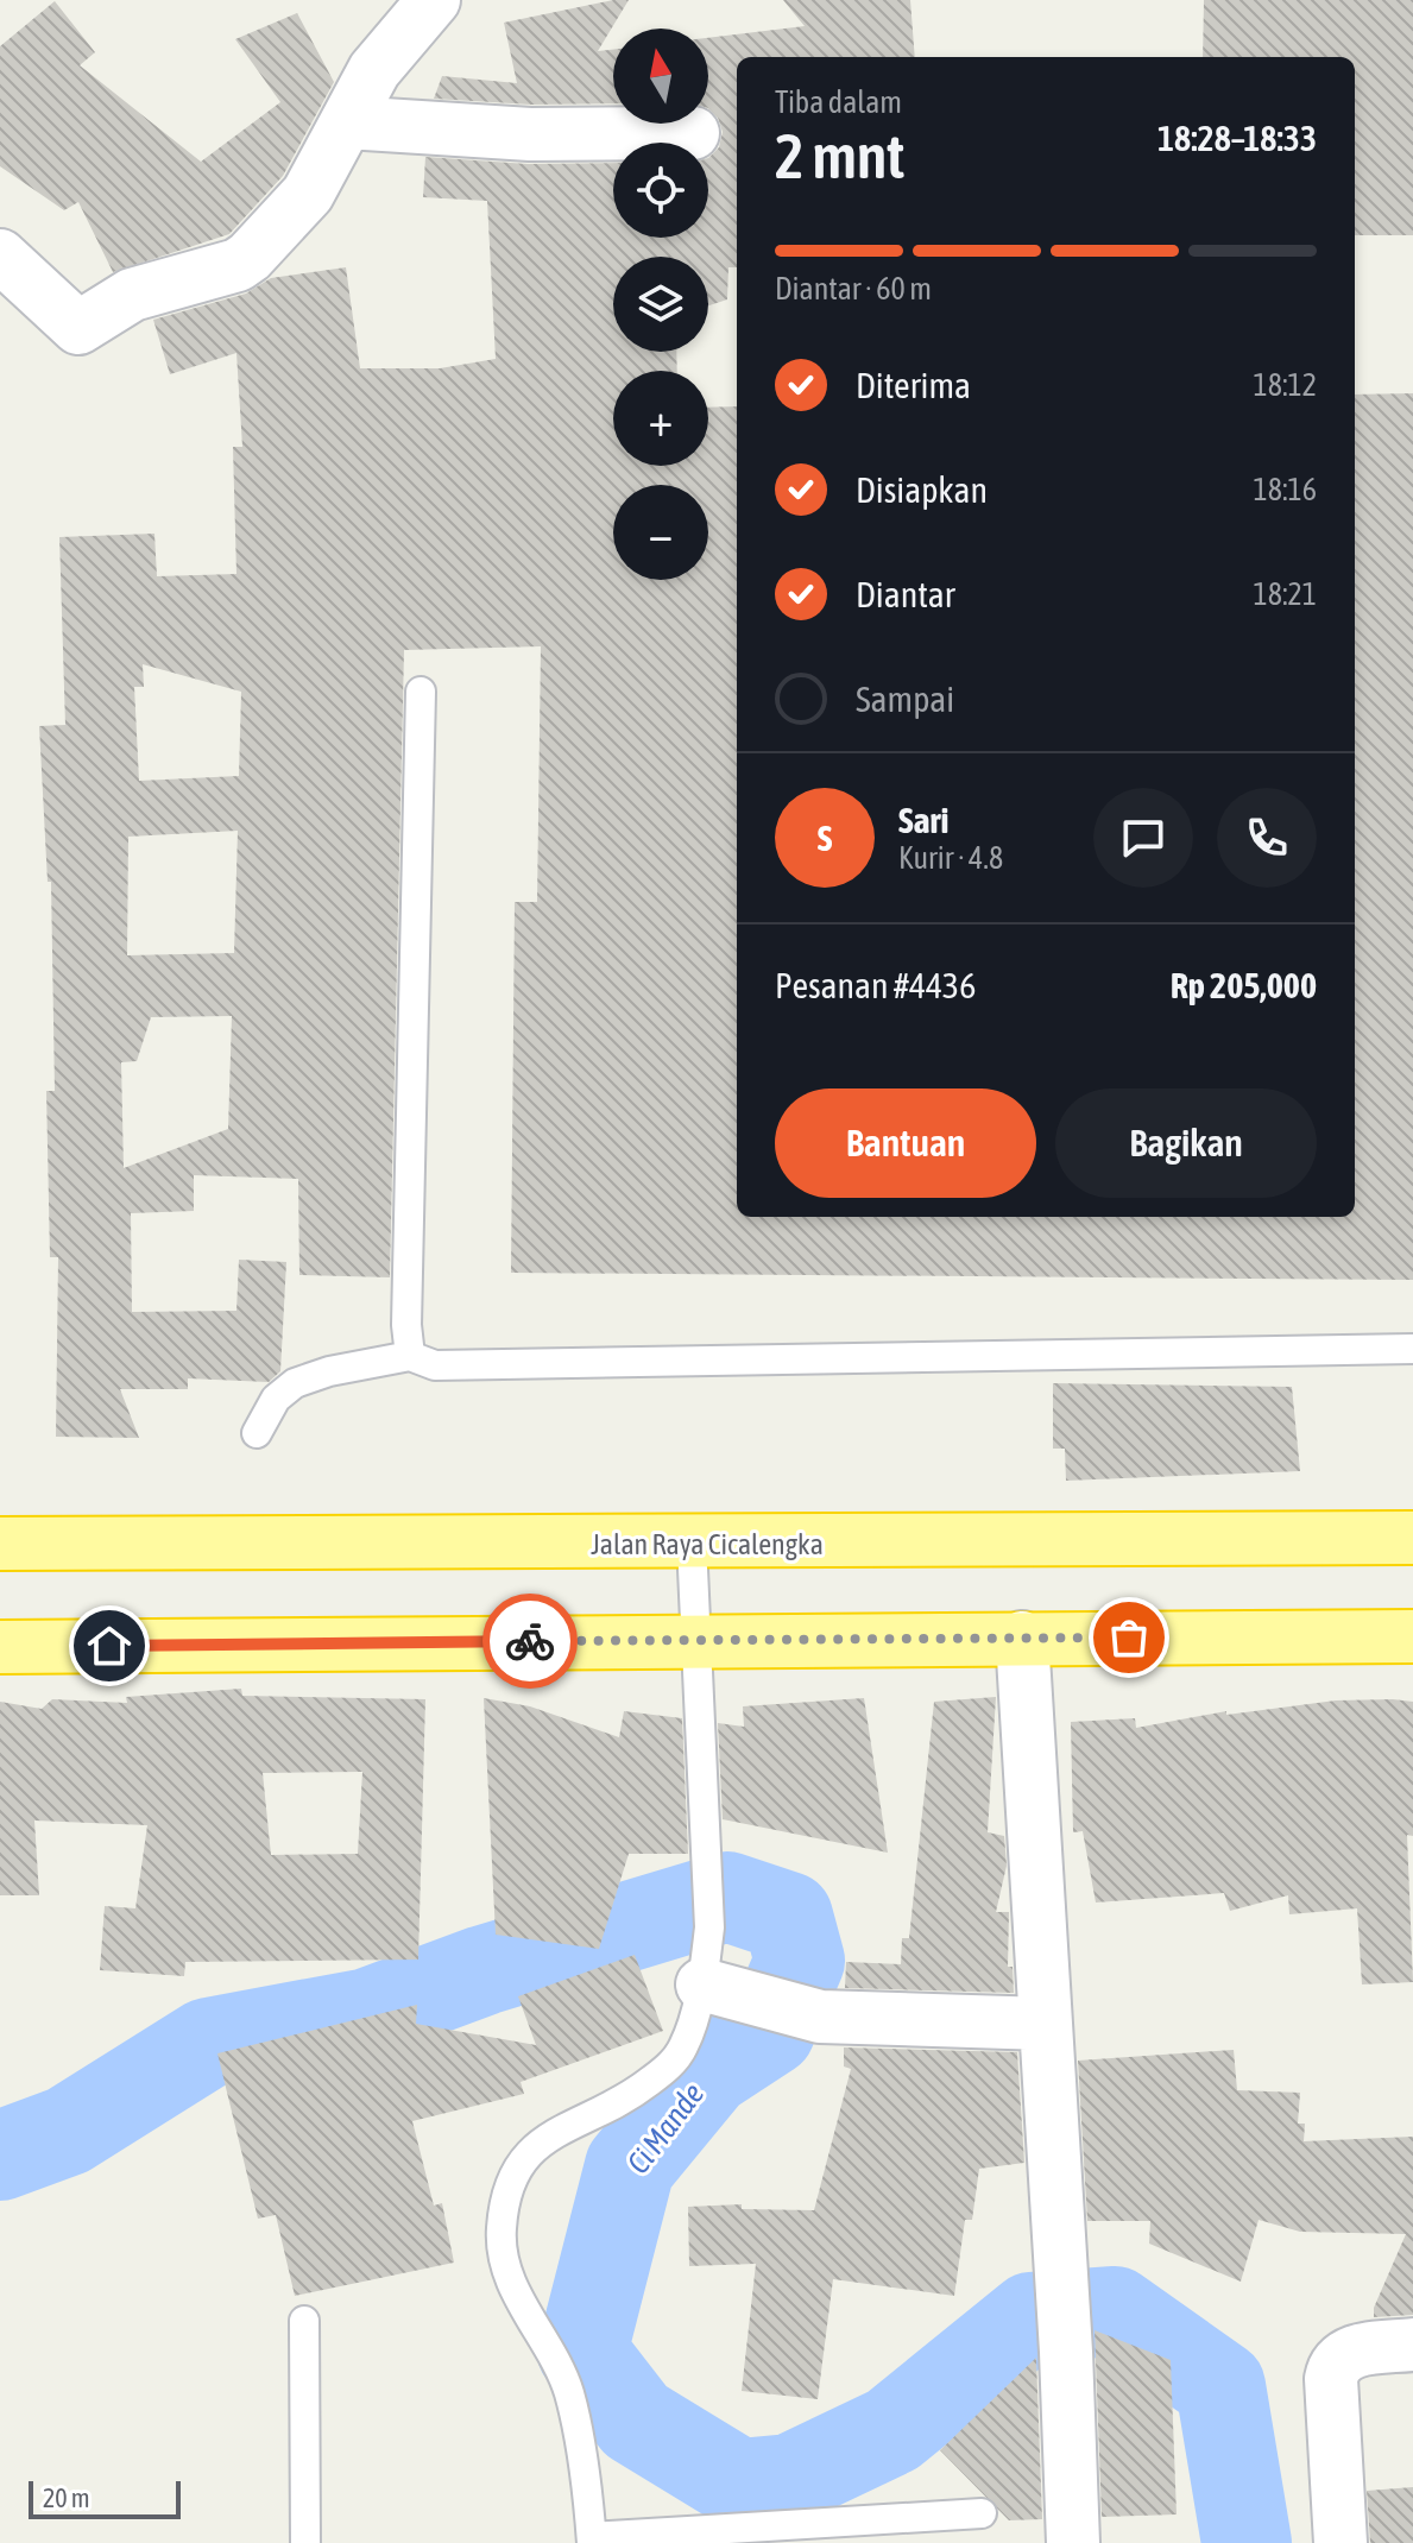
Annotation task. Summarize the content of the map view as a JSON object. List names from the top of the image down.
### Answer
{
  "streets": {
    "highway": ["Jalan Raya Cicalengka"]
  },
  "water": ["Ci Mande"],
  "scale_bar": "20 m",
  "north": "top",
  "page": {
    "map_buttons": ["+", "−"],
    "heading": ["2 mnt", "Tiba dalam", "18:28–18:33"],
    "panel": [
      "Sari",
      "Kurir · 4.8",
      "Pesanan #4436",
      "Rp 205,000"
    ],
    "bar": "Diantar · 60 m",
    "list": [
      ["Diterima", "18:12"],
      ["Disiapkan", "18:16"],
      ["Diantar", "18:21"],
      "Sampai"
    ],
    "round": "S",
    "buttons": ["Bantuan", "Bagikan"],
    "scale": "20 m"
  }
}
